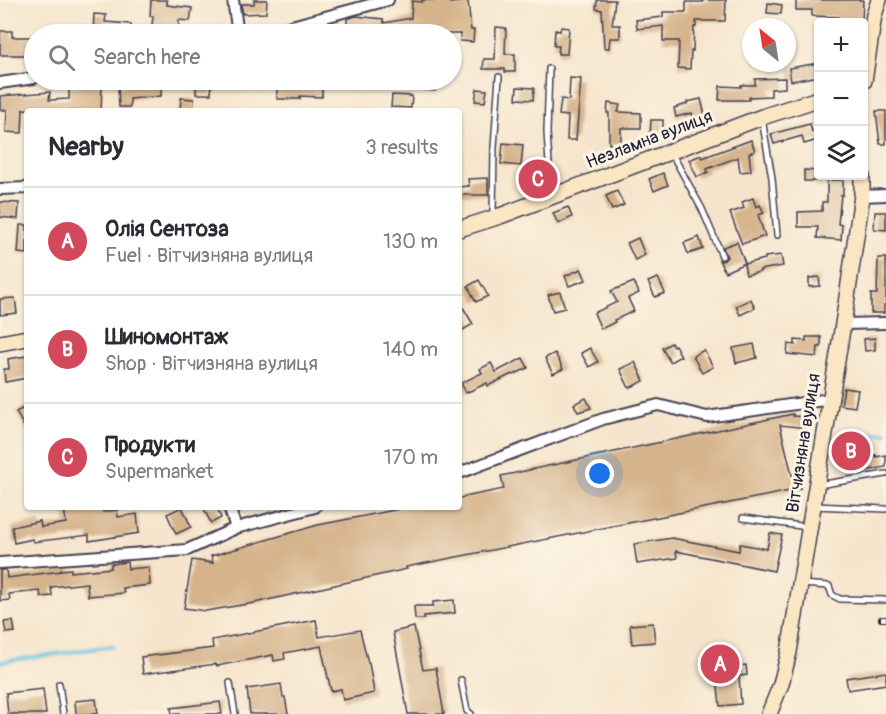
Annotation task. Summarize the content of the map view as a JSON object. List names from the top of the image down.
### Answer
{
  "streets": {
    "street": ["Незламна вулиця", "Вітчизняна вулиця"]
  },
  "north": "top left",
  "page": {
    "map_buttons": ["+", "−"],
    "search": "Search here",
    "heading": ["Nearby", "3 results"],
    "pins": ["C", "B", "A"],
    "list": [
      {
        "mark": "A",
        "name": "Олія Сентоза",
        "note": "Fuel · Вітчизняна вулиця",
        "value": "130 m"
      },
      {
        "mark": "B",
        "name": "Шиномонтаж",
        "note": "Shop · Вітчизняна вулиця",
        "value": "140 m"
      },
      {
        "mark": "C",
        "name": "Продукти",
        "note": "Supermarket",
        "value": "170 m"
      }
    ]
  }
}
